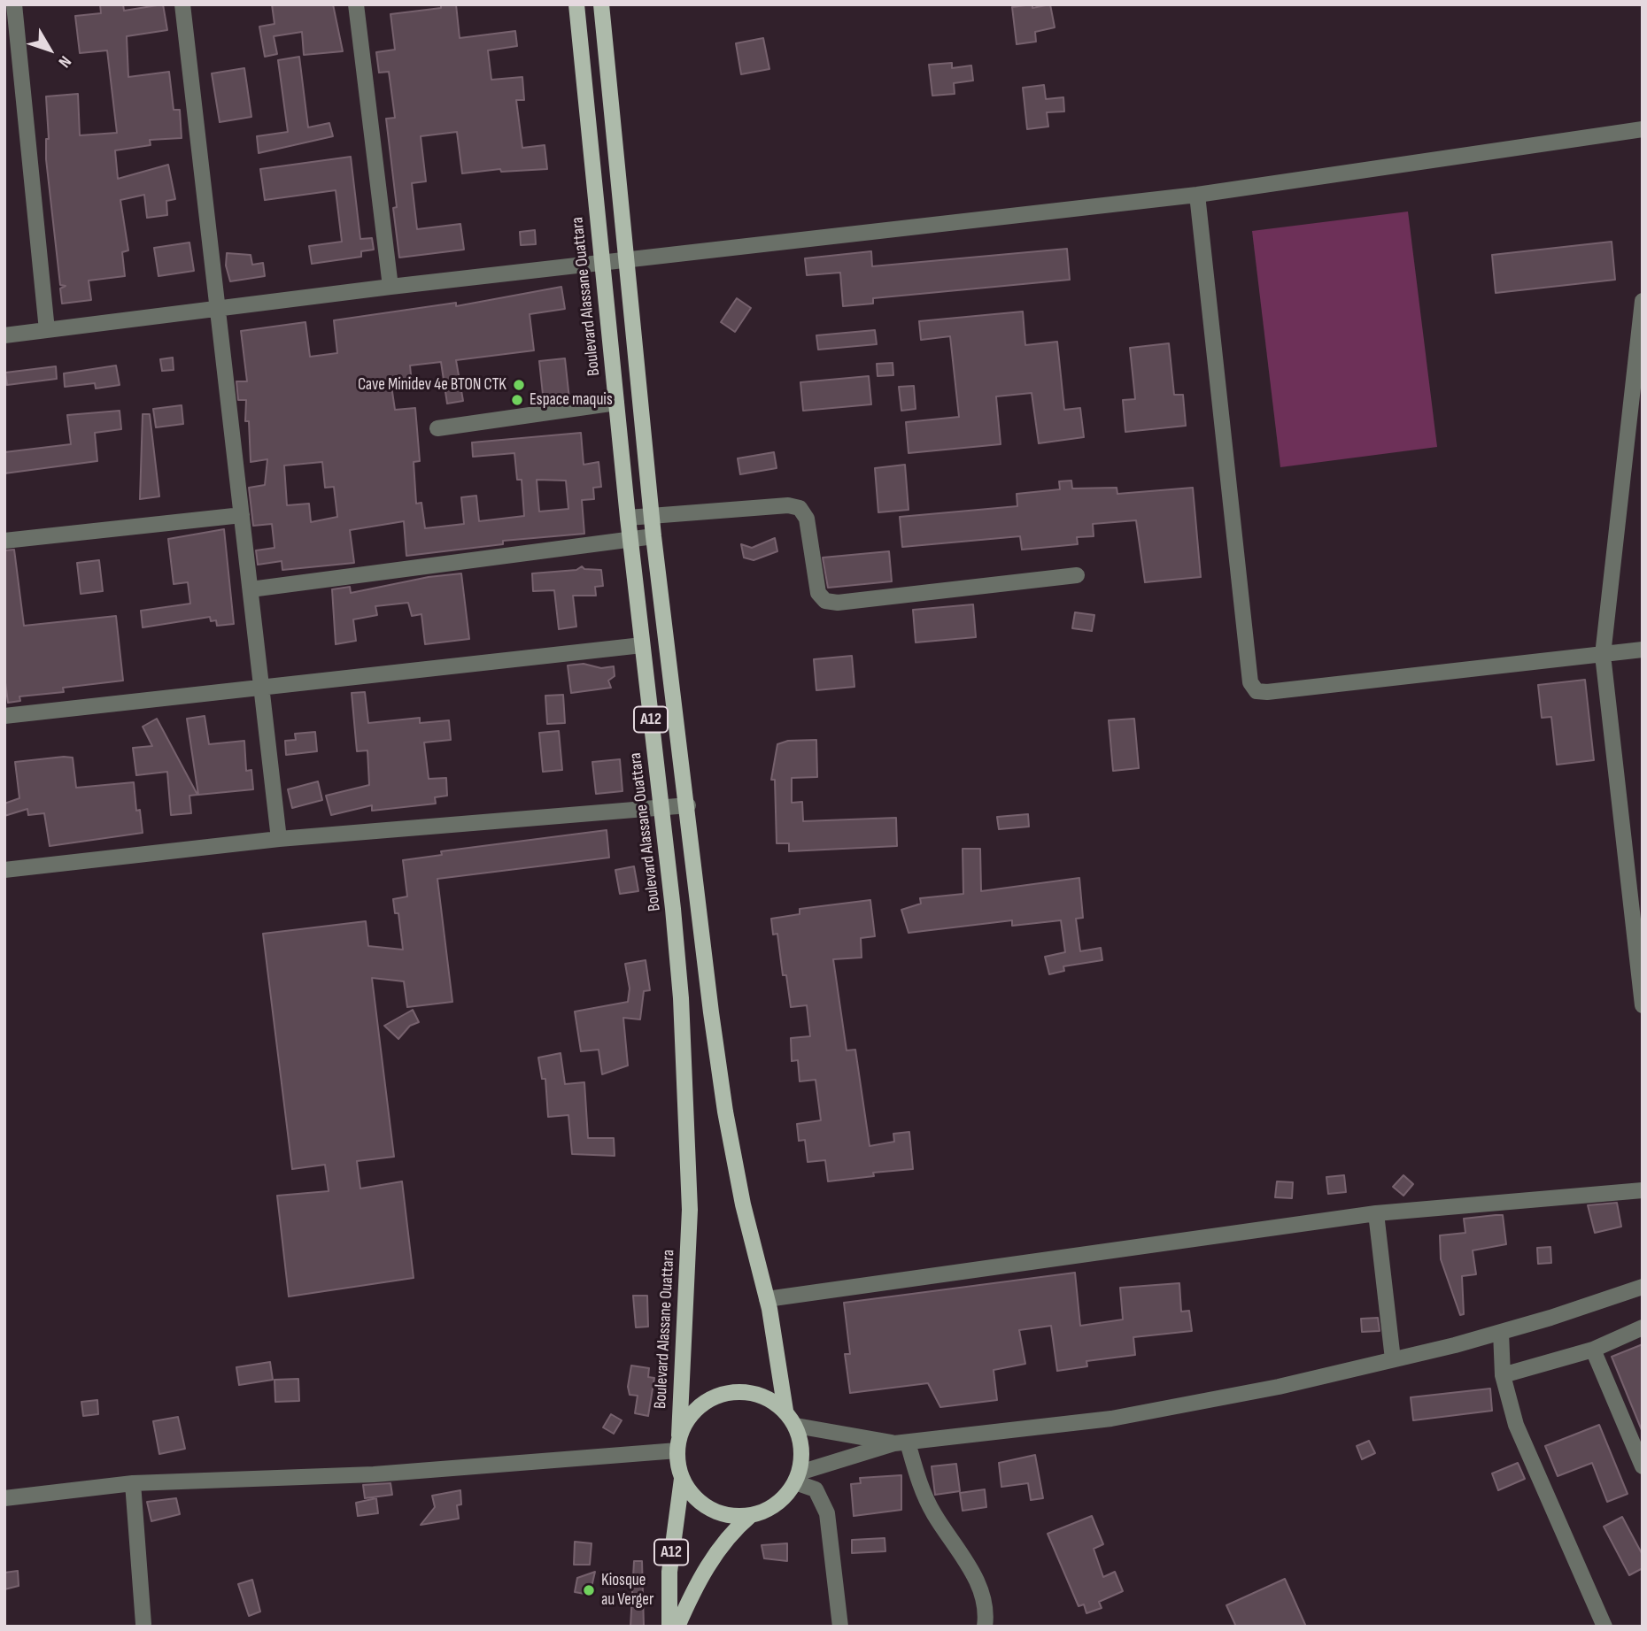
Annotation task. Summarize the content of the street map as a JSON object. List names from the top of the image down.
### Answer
{
  "streets": {
    "main road": ["Boulevard Alassane Ouattara", "A12"]
  },
  "crossings": [
    ["Boulevard Alassane Ouattara", "A12"]
  ],
  "places": ["Cave Minidev 4e BTON CTK", "Espace maquis", "Kiosque au Verger"],
  "north": "bottom right"
}
